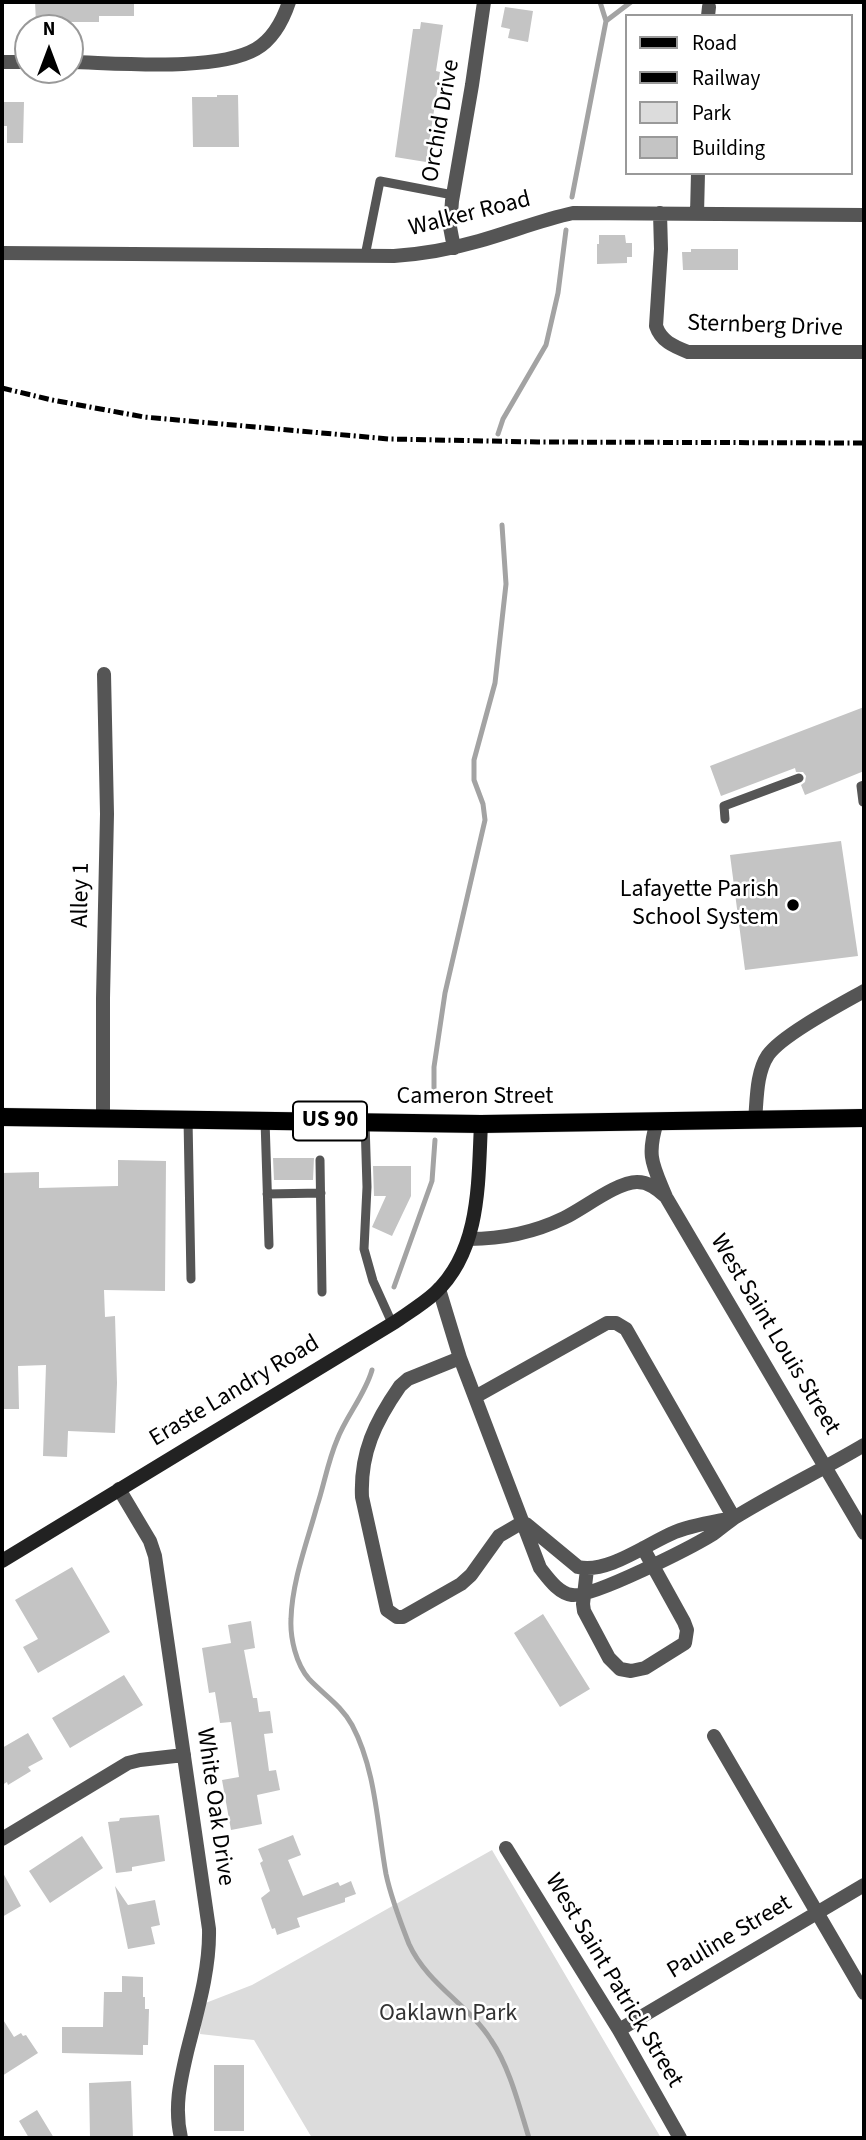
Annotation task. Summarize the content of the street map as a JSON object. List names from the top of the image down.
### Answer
{
  "streets": {
    "main road": ["Cameron Street", "US 90"],
    "street": [
      "Orchid Drive",
      "Walker Road",
      "Sternberg Drive",
      "Alley 1",
      "West Saint Louis Street",
      "Eraste Landry Road",
      "White Oak Drive",
      "Pauline Street",
      "West Saint Patrick Street"
    ]
  },
  "crossings": [
    ["Orchid Drive", "Walker Road"],
    ["Walker Road", "Sternberg Drive"],
    ["Alley 1", "Cameron Street"],
    ["Cameron Street", "Eraste Landry Road"],
    ["Eraste Landry Road", "White Oak Drive"],
    ["Pauline Street", "West Saint Patrick Street"]
  ],
  "parks": ["Oaklawn Park"],
  "places": ["Lafayette Parish School System"],
  "legend": [
    "Road",
    "Railway",
    "Park",
    "Building"
  ],
  "north": "top"
}
